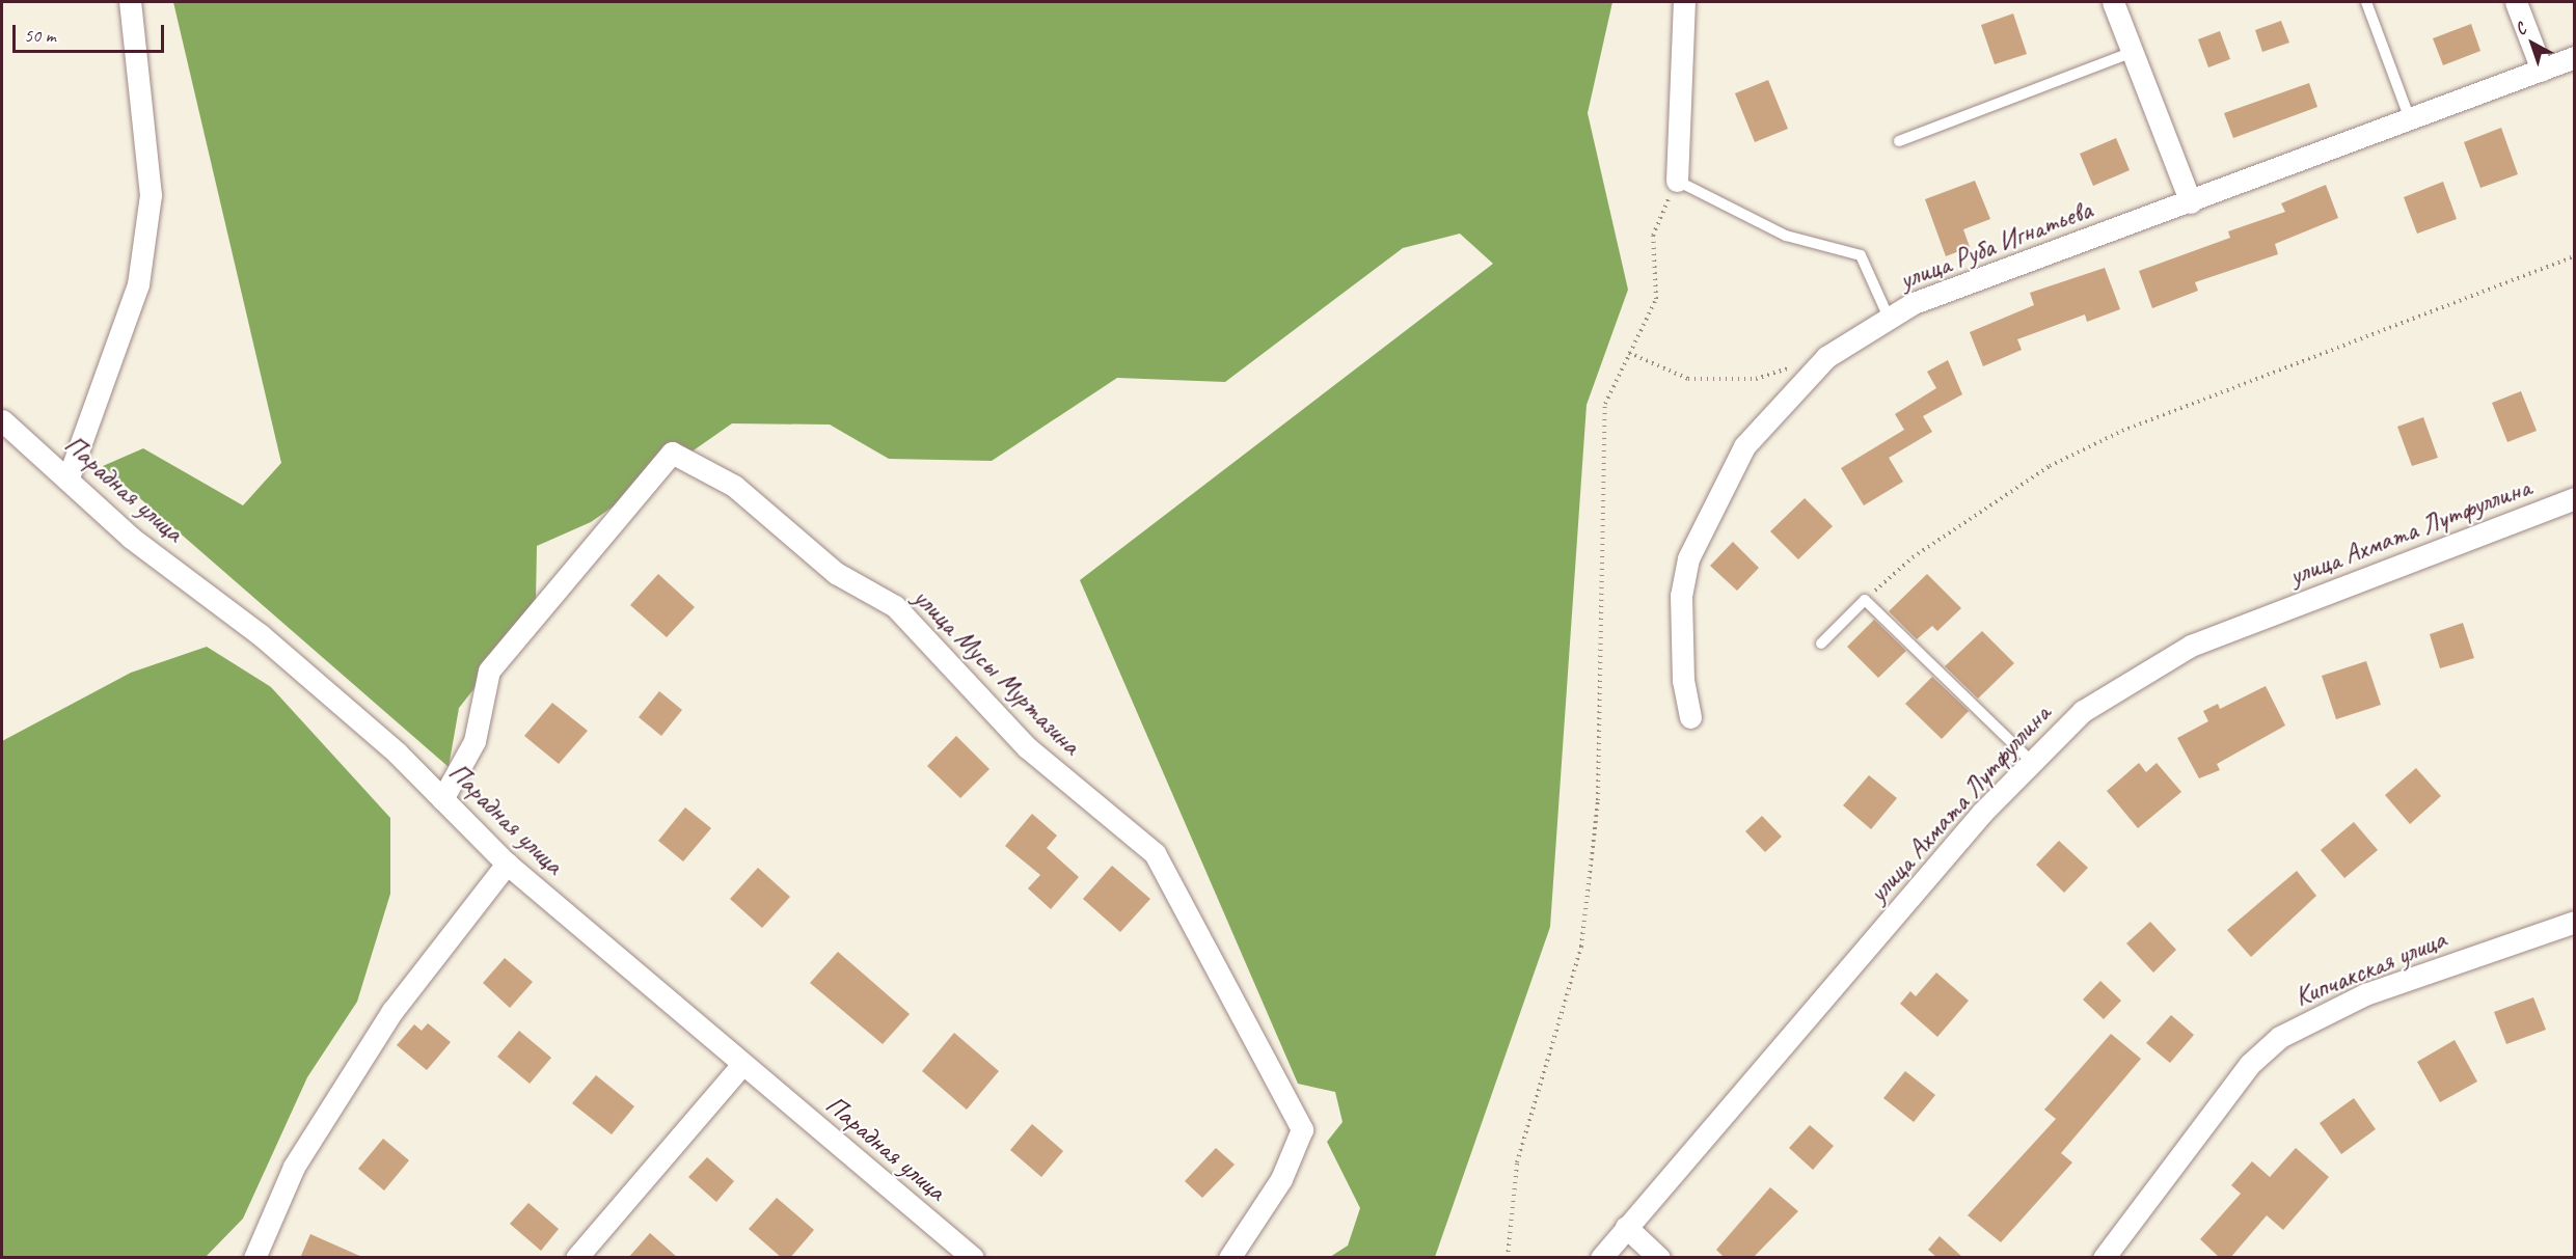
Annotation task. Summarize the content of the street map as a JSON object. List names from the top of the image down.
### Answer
{
  "streets": {
    "street": [
      "улица Руба Игнатьева",
      "Парадная улица",
      "улица Ахмата Лутфуллина",
      "улица Мусы Муртазина",
      "Кипчакская улица"
    ]
  },
  "crossings": [
    ["Парадная улица", "улица Мусы Муртазина"]
  ],
  "scale_bar": "50 m",
  "north": "top left"
}
